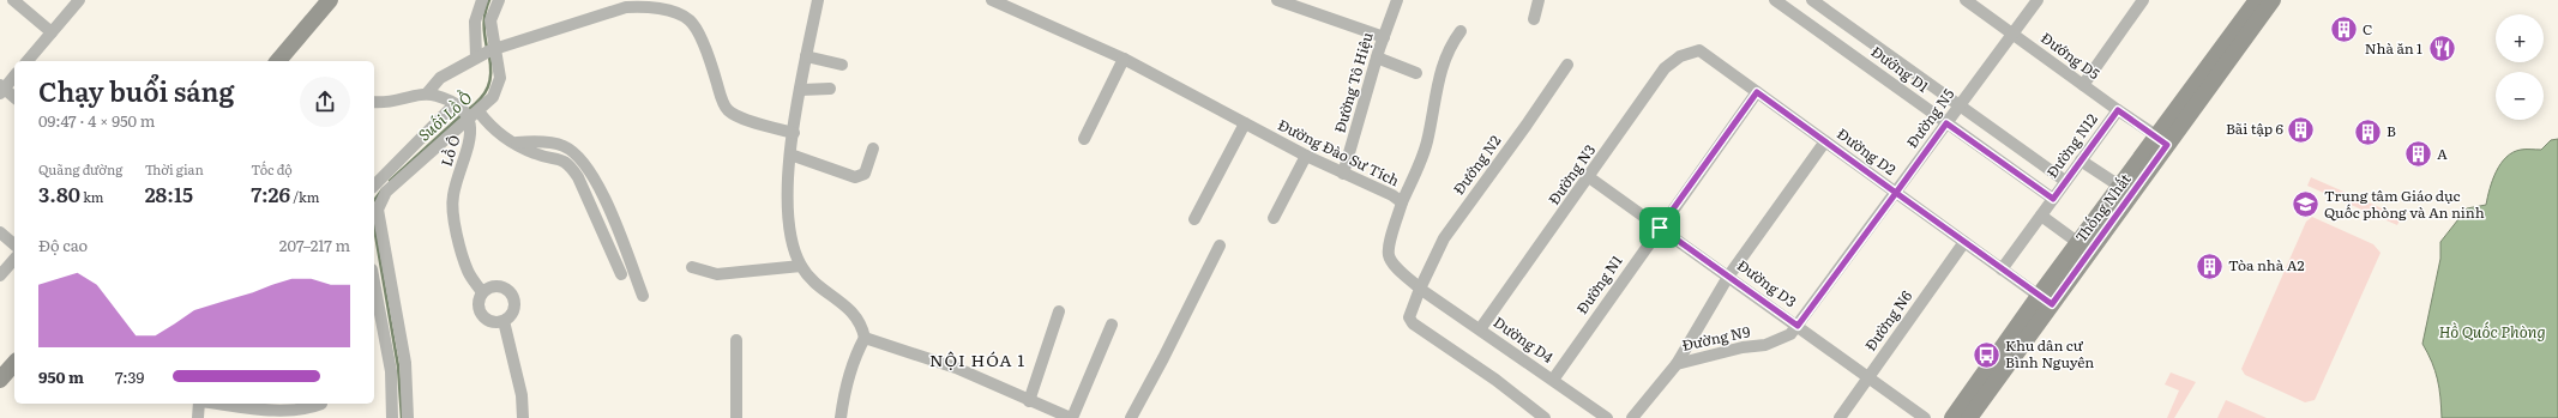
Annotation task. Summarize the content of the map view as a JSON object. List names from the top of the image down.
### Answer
{
  "streets": {
    "main road": ["Thống Nhất"],
    "street": [
      "Đướng D5",
      "Đướng D1",
      "Đường Tô Hiệu",
      "Đường N5",
      "Đường N12",
      "Lồ Ô",
      "Đường D2",
      "Đường Đào Sư Tích",
      "Đướng N2",
      "Đường N3",
      "Đường D3",
      "Đường N1",
      "Đường N6",
      "Đường N9",
      "Dường D4"
    ]
  },
  "crossings": [
    ["Đướng D5", "Đường N5"],
    ["Đướng D5", "Đường N12"],
    ["Đướng D5", "Thống Nhất"],
    ["Đướng D1", "Đường N5"],
    ["Đướng D1", "Đường N12"],
    ["Đường Tô Hiệu", "Đường Đào Sư Tích"],
    ["Đường N5", "Đường D2"],
    ["Đường N5", "Đường D3"],
    ["Đường N5", "Đường N9"],
    ["Đường N12", "Đường D2"],
    ["Đường D2", "Đường N3"],
    ["Đường D2", "Thống Nhất"],
    ["Đường D2", "Đường N1"],
    ["Đường D2", "Đường N6"],
    ["Đường Đào Sư Tích", "Đướng N2"],
    ["Đường Đào Sư Tích", "Dường D4"],
    ["Đướng N2", "Dường D4"],
    ["Đường N3", "Đường D3"],
    ["Đường N3", "Dường D4"],
    ["Đường D3", "Đường N1"],
    ["Đường D3", "Đường N6"],
    ["Đường D3", "Đường N9"],
    ["Đường N1", "Dường D4"]
  ],
  "districts": ["NỘI HÓA 1"],
  "water": ["Suối Lồ Ồ", "Hồ Quốc Phòng"],
  "places": {
    "building": [
      "C",
      "Bãi tập 6",
      "B",
      "A",
      "Tòa nhà A2"
    ],
    "restaurant": ["Nhà ăn 1"],
    "school or university": ["Trung tâm Giáo dục Quốc phòng và An ninh"],
    "bus stop": ["Khu dân cư Bình Nguyên"]
  },
  "page": {
    "map_buttons": ["+", "−"],
    "heading": ["Chạy buổi sáng", "09:47 · 4 × 950 m"],
    "stats": [
      ["Quãng đường", "3.80 km"],
      ["Thời gian", "28:15"],
      ["Tốc độ", "7:26 /km"]
    ],
    "chart": ["Độ cao", "207–217 m"],
    "list": [
      {
        "name": "950 m",
        "note": "7:39"
      }
    ]
  }
}
